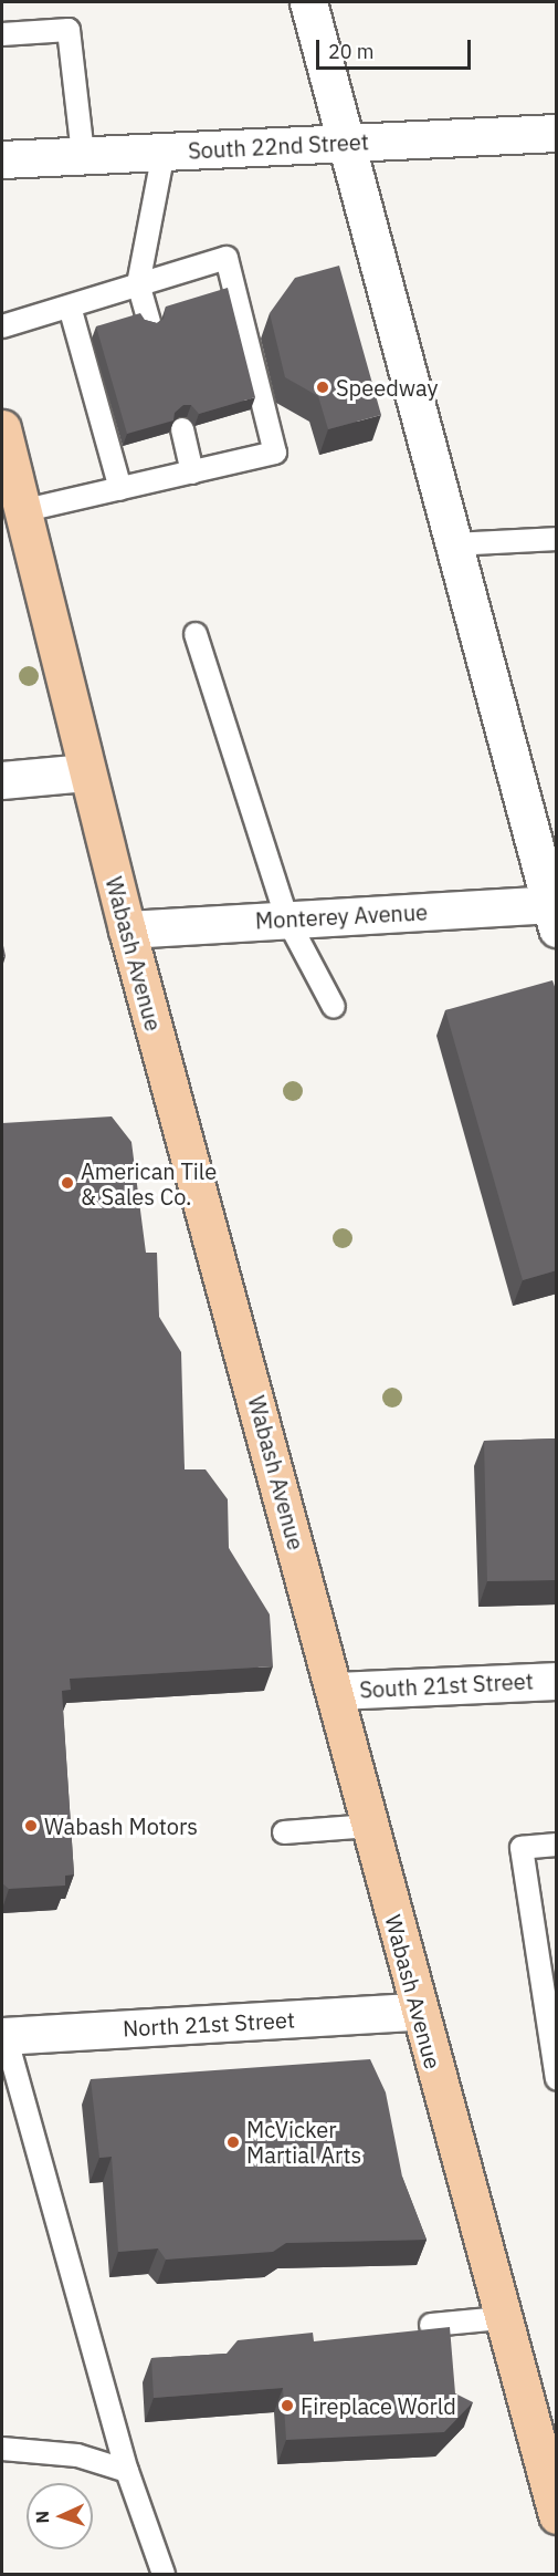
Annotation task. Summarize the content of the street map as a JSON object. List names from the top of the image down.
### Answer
{
  "streets": {
    "main road": ["Wabash Avenue"],
    "street": [
      "South 22nd Street",
      "Monterey Avenue",
      "South 21st Street",
      "North 21st Street"
    ]
  },
  "crossings": [
    ["Monterey Avenue", "Wabash Avenue"],
    ["Wabash Avenue", "South 21st Street"],
    ["Wabash Avenue", "North 21st Street"]
  ],
  "places": [
    "Speedway",
    "American Tile & Sales Co.",
    "Wabash Motors",
    "McVicker Martial Arts",
    "Fireplace World"
  ],
  "scale_bar": "20 m",
  "north": "left"
}
